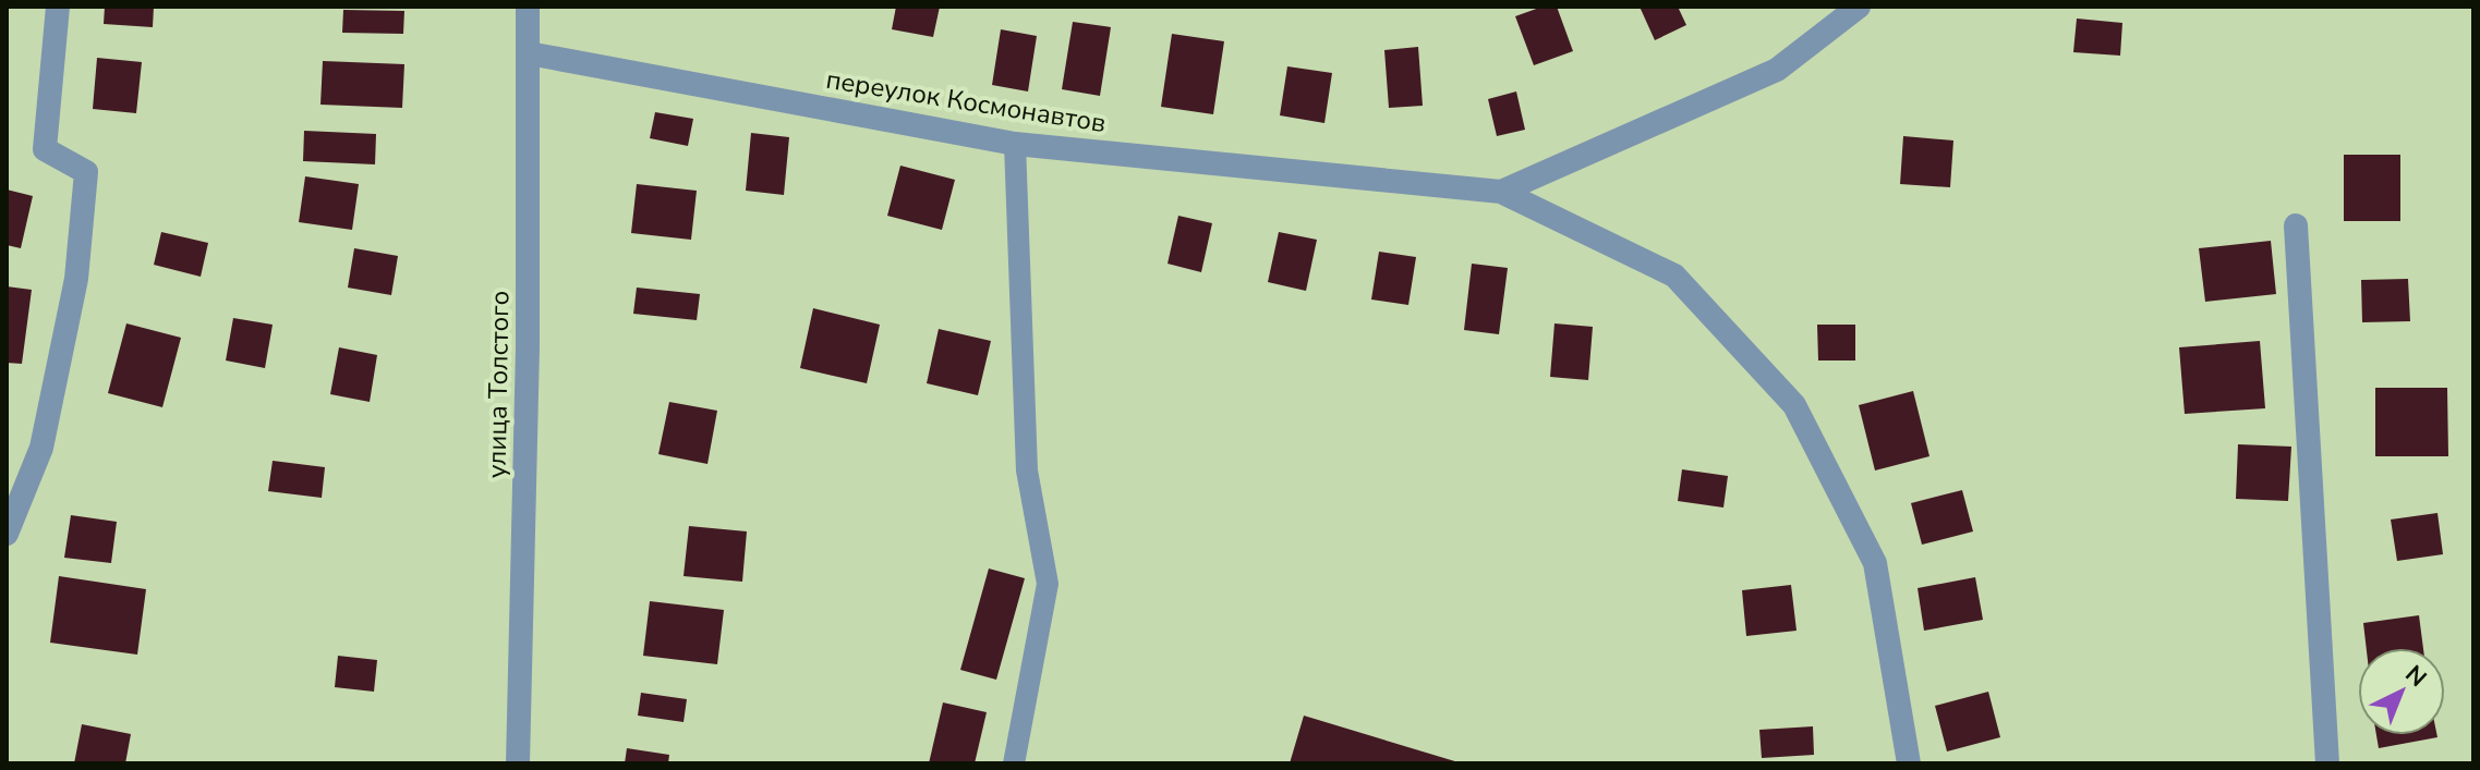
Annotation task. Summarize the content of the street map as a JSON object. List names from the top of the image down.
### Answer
{
  "streets": {
    "street": ["переулок Космонавтов", "улица Толстого"]
  },
  "crossings": [
    ["переулок Космонавтов", "улица Толстого"]
  ],
  "north": "top right"
}
